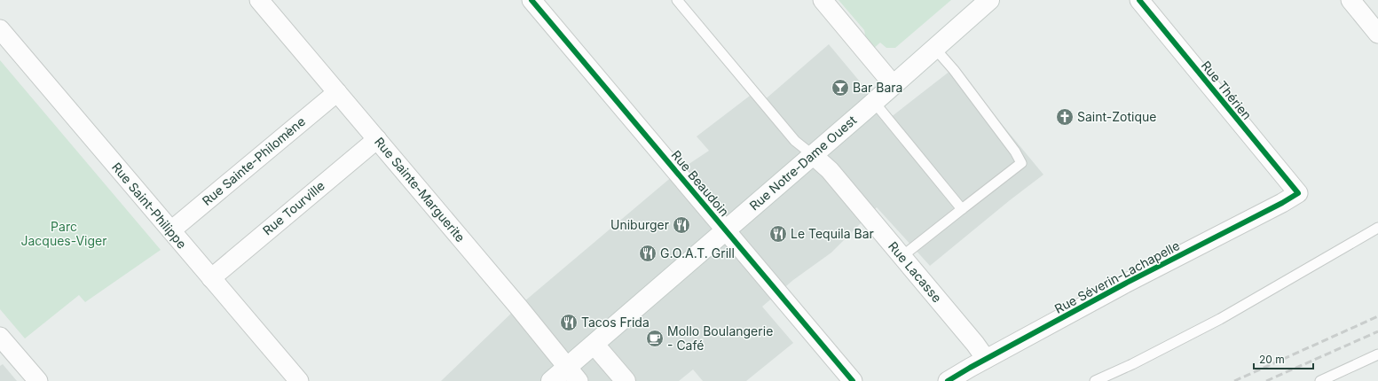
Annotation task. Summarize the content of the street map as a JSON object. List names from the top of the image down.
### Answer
{
  "streets": {
    "main road": ["Rue Notre-Dame Ouest"],
    "street": [
      "Rue Thérien",
      "Rue Sainte-Philomène",
      "Rue Beaudoin",
      "Rue Sainte-Marguerite",
      "Rue Saint-Philippe",
      "Rue Tourville",
      "Rue Lacasse",
      "Rue Séverin-Lachapelle"
    ]
  },
  "crossings": [
    ["Rue Thérien", "Rue Séverin-Lachapelle"],
    ["Rue Sainte-Philomène", "Rue Sainte-Marguerite"],
    ["Rue Sainte-Philomène", "Rue Saint-Philippe"],
    ["Rue Notre-Dame Ouest", "Rue Beaudoin"],
    ["Rue Notre-Dame Ouest", "Rue Sainte-Marguerite"],
    ["Rue Notre-Dame Ouest", "Rue Lacasse"],
    ["Rue Sainte-Marguerite", "Rue Tourville"],
    ["Rue Saint-Philippe", "Rue Tourville"],
    ["Rue Lacasse", "Rue Séverin-Lachapelle"]
  ],
  "parks": ["Parc Jacques-Viger"],
  "places": {
    "bar": ["Bar Bara"],
    "church": ["Saint-Zotique"],
    "restaurant": [
      "Uniburger",
      "Le Tequila Bar",
      "G.O.A.T. Grill",
      "Tacos Frida"
    ],
    "cafe": ["Mollo Boulangerie - Café"]
  },
  "scale_bar": "20 m"
}
